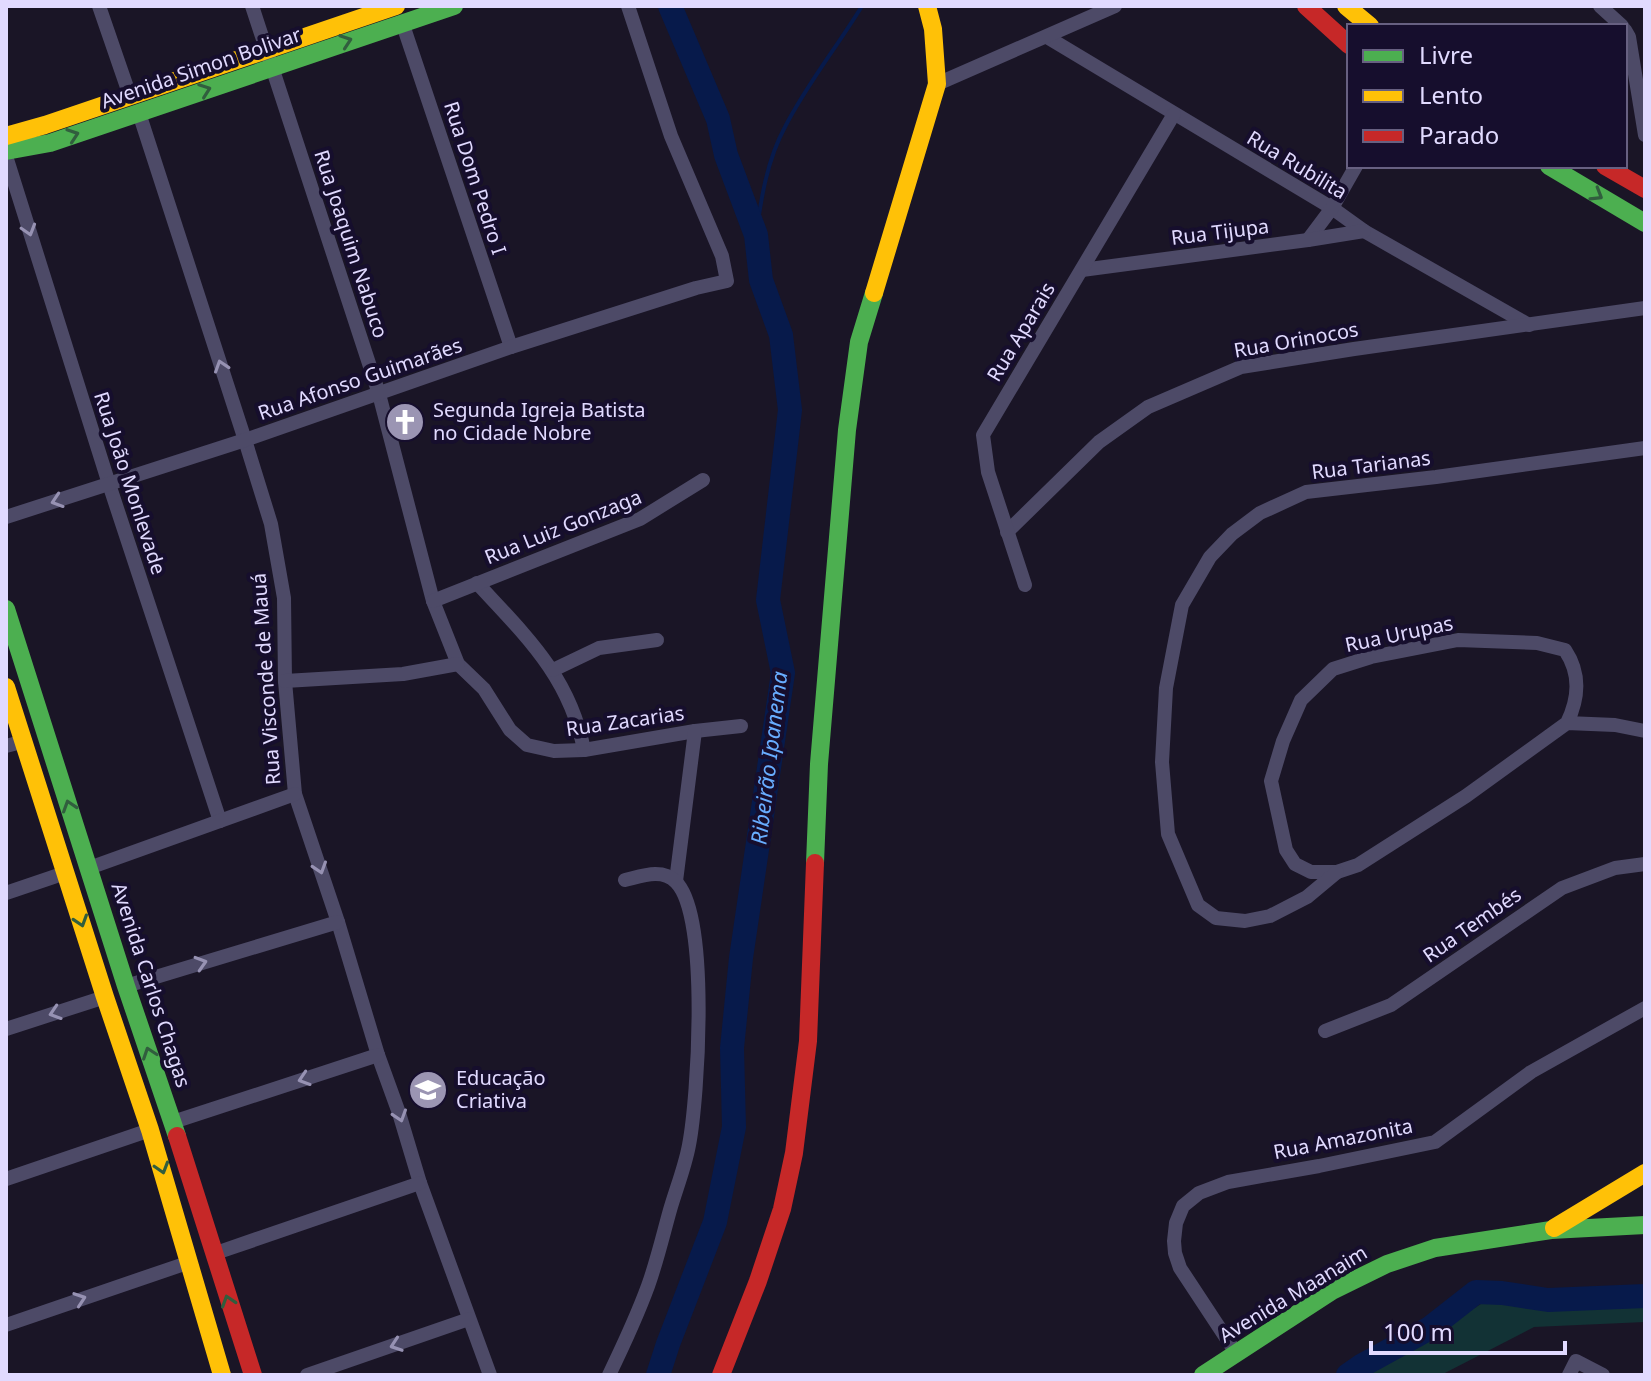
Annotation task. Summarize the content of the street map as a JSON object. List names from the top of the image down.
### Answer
{
  "streets": {
    "main road": ["Avenida Simon Bolivar", "Avenida Carlos Chagas", "Avenida Maanaim"],
    "street": [
      "Rua Rubilita",
      "Rua Dom Pedro I",
      "Rua Tijupa",
      "Rua Joaquim Nabuco",
      "Rua Aparais",
      "Rua Orinocos",
      "Rua Afonso Guimarães",
      "Rua Tarianas",
      "Rua João Monlevade",
      "Rua Luiz Gonzaga",
      "Rua Urupas",
      "Rua Visconde de Mauá",
      "Rua Zacarias",
      "Rua Tembés",
      "Rua Amazonita"
    ]
  },
  "crossings": [
    ["Avenida Simon Bolivar", "Rua Dom Pedro I"],
    ["Avenida Simon Bolivar", "Rua Joaquim Nabuco"],
    ["Avenida Simon Bolivar", "Rua João Monlevade"],
    ["Avenida Simon Bolivar", "Rua Visconde de Mauá"],
    ["Rua Rubilita", "Rua Tijupa"],
    ["Rua Rubilita", "Rua Aparais"],
    ["Rua Rubilita", "Rua Orinocos"],
    ["Rua Dom Pedro I", "Rua Afonso Guimarães"],
    ["Rua Tijupa", "Rua Aparais"],
    ["Rua Joaquim Nabuco", "Rua Afonso Guimarães"],
    ["Rua Joaquim Nabuco", "Rua Luiz Gonzaga"],
    ["Rua Joaquim Nabuco", "Rua Zacarias"],
    ["Rua Aparais", "Rua Orinocos"],
    ["Rua Afonso Guimarães", "Rua João Monlevade"],
    ["Rua Afonso Guimarães", "Rua Visconde de Mauá"],
    ["Rua Tarianas", "Rua Urupas"],
    ["Rua Amazonita", "Avenida Maanaim"]
  ],
  "one_way": ["Rua João Monlevade"],
  "water": ["Ribeirão Ipanema"],
  "places": {
    "church": ["Segunda Igreja Batista no Cidade Nobre"],
    "school or university": ["Educação Criativa"]
  },
  "legend": ["Livre", "Lento", "Parado"],
  "scale_bar": "100 m"
}
